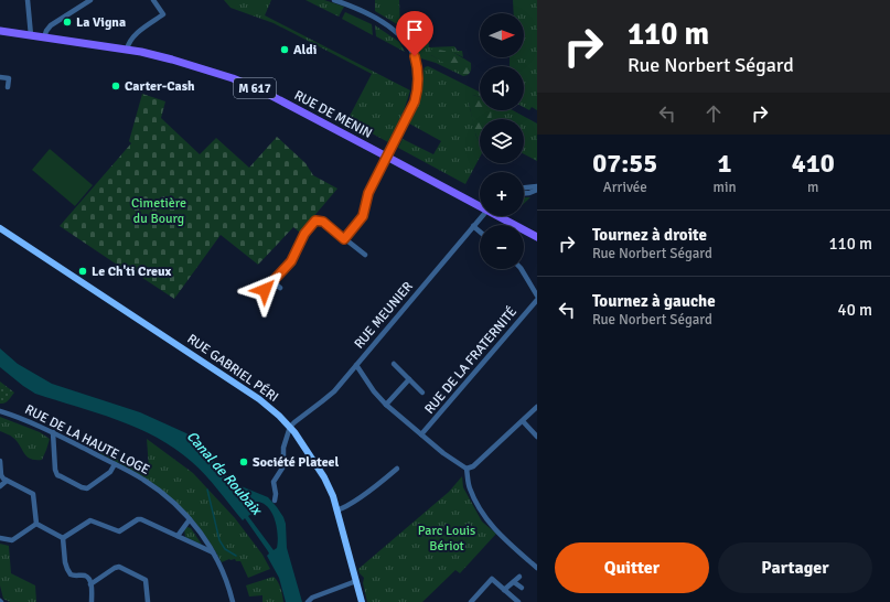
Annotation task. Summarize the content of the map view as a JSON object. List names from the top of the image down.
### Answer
{
  "streets": {
    "main road": ["M 617", "RUE DE MENIN", "RUE GABRIEL PÉRI"],
    "street": ["RUE MEUNIER", "RUE DE LA FRATERNITÉ", "RUE DE LA HAUTE LOGE"]
  },
  "crossings": [
    ["RUE MEUNIER", "RUE GABRIEL PÉRI"]
  ],
  "water": ["Canal de Roubaix"],
  "parks": ["Cimetière du Bourg", "Parc Louis Bériot"],
  "places": [
    "La Vigna",
    "Aldi",
    "Carter-Cash",
    "Le Ch'ti Creux",
    "Société Plateel"
  ],
  "north": "right",
  "page": {
    "turn": ["110 m", "Rue Norbert Ségard"],
    "map_buttons": ["+", "−"],
    "eta": [
      "07:55",
      "Arrivée",
      "1",
      "min",
      "410",
      "m"
    ],
    "list": [
      {
        "name": "Tournez à droite",
        "note": "Rue Norbert Ségard",
        "value": "110 m"
      },
      {
        "name": "Tournez à gauche",
        "note": "Rue Norbert Ségard",
        "value": "40 m"
      }
    ],
    "buttons": ["Quitter", "Partager"]
  }
}
